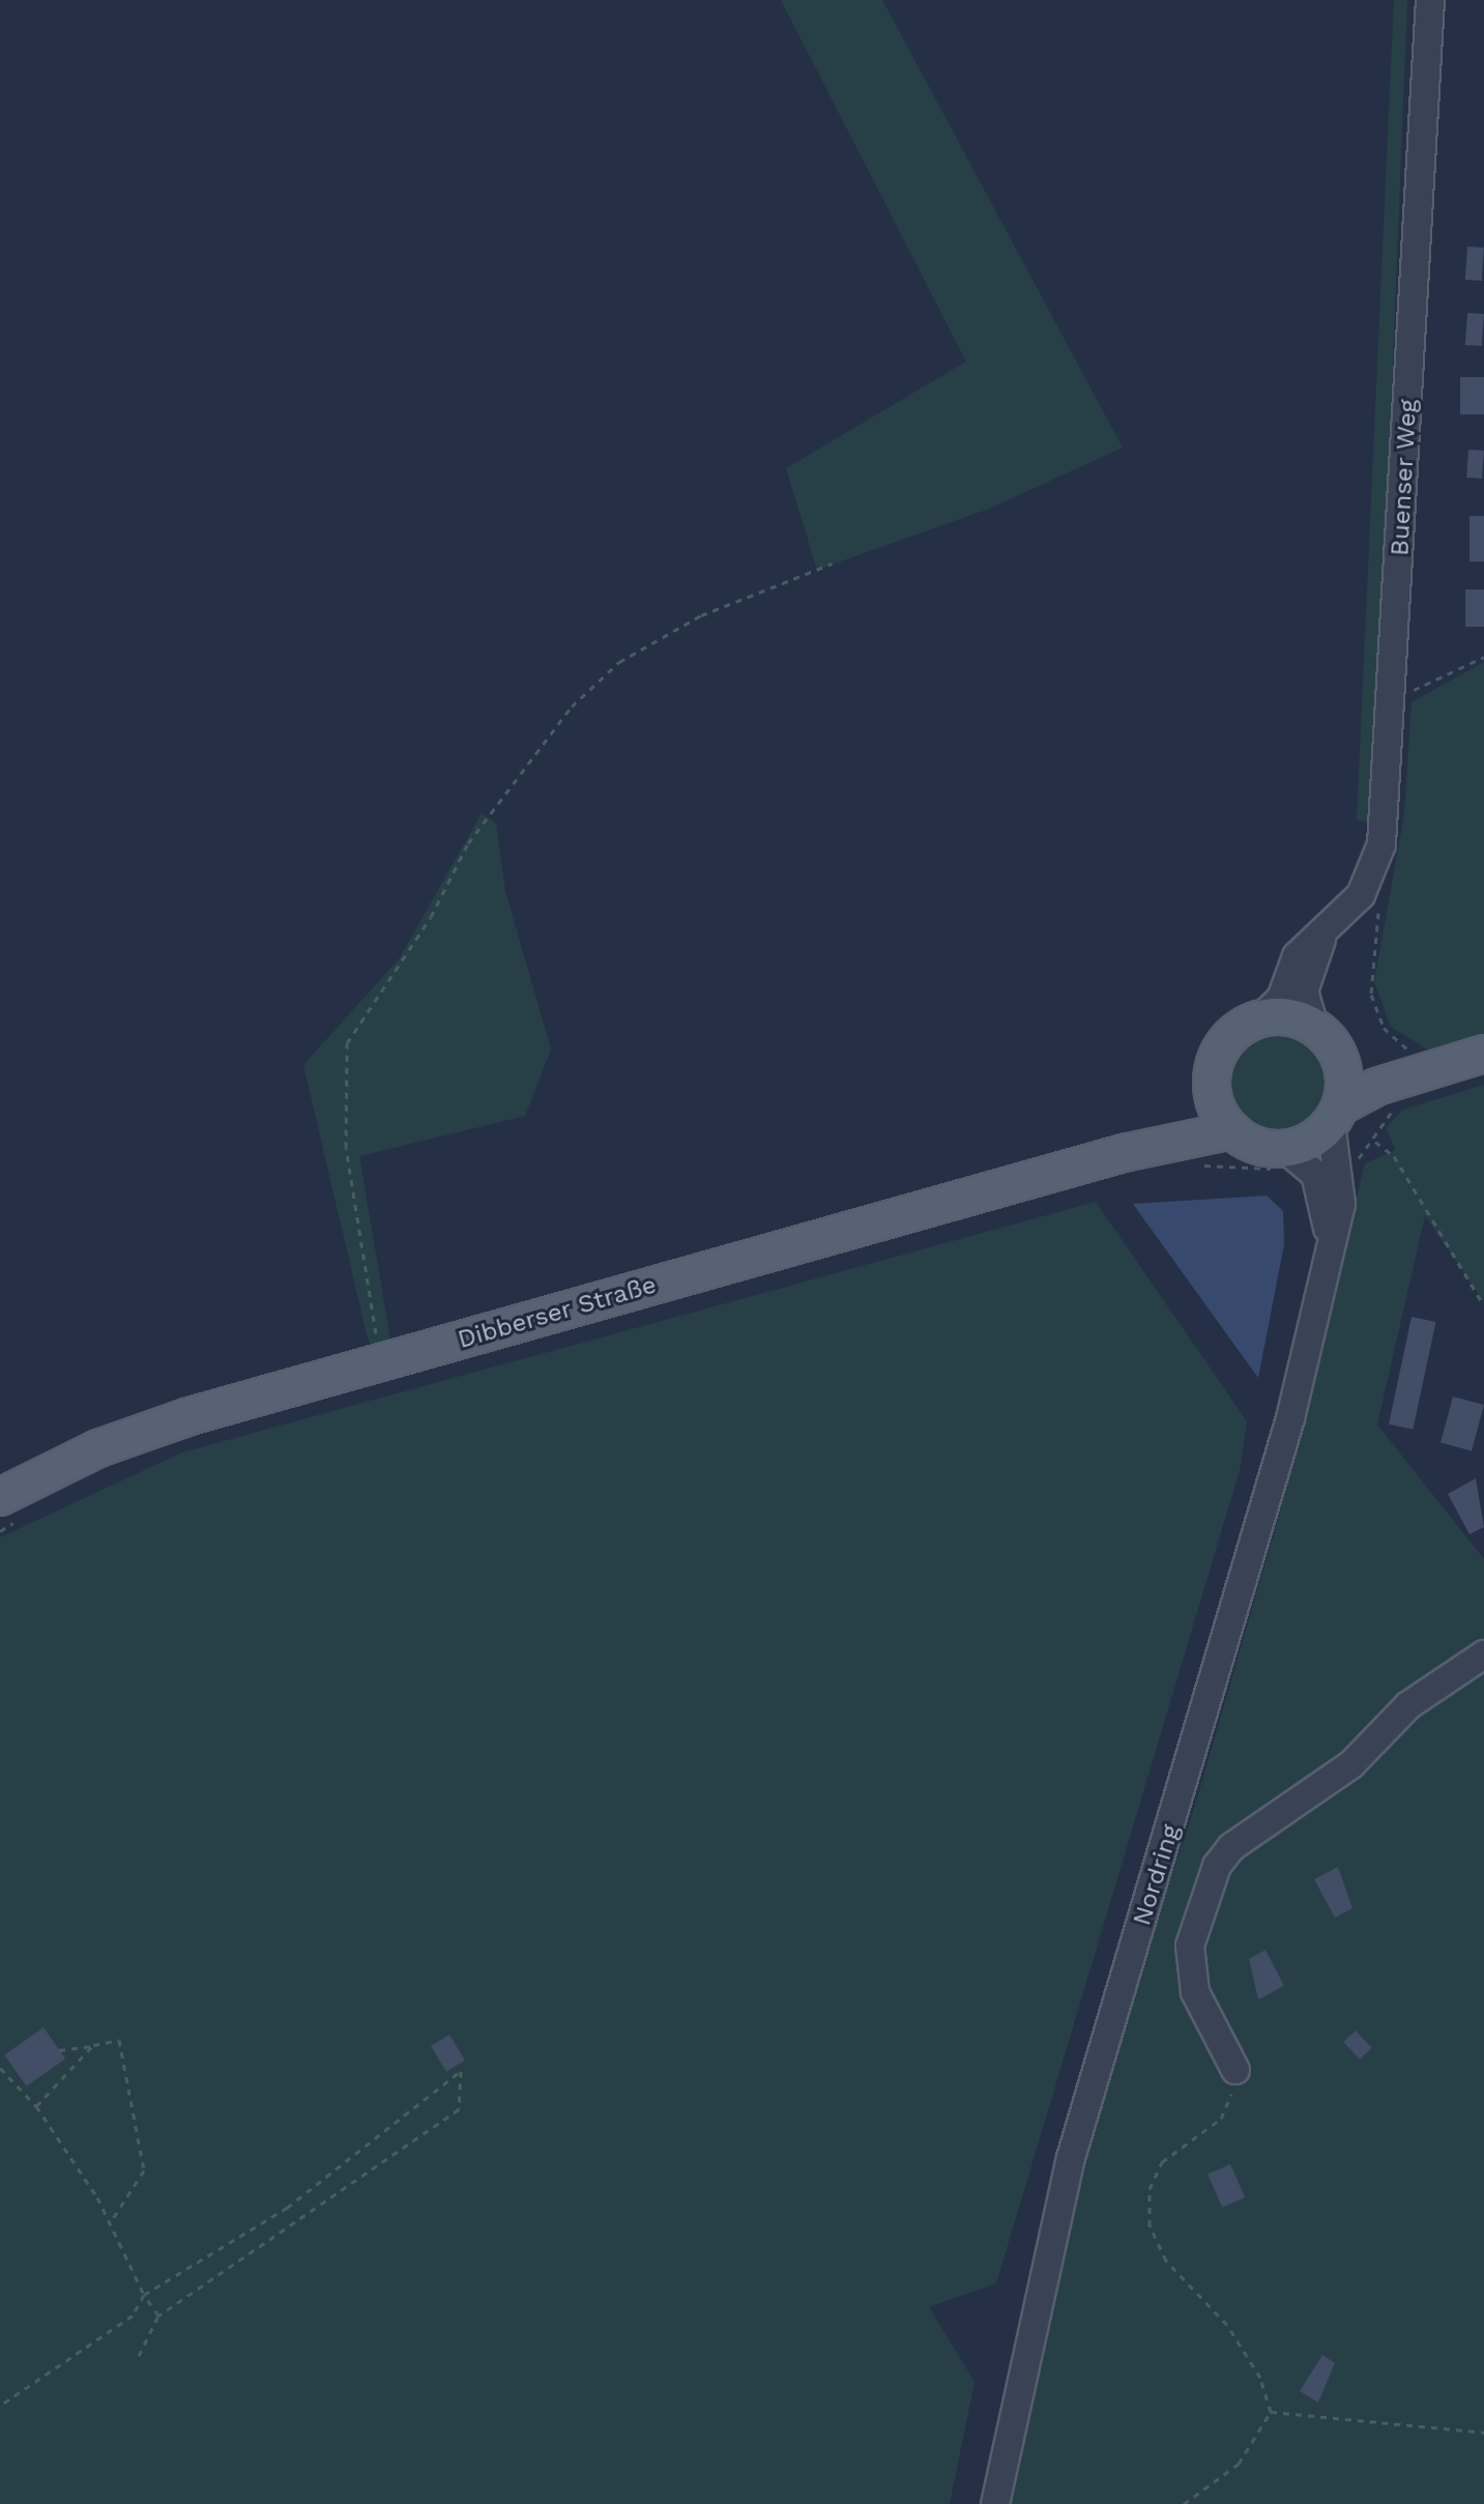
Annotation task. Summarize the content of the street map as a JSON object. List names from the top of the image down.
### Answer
{
  "streets": {
    "main road": ["Dibberser Straße"],
    "street": ["Buenser Weg", "Nordring"]
  },
  "crossings": [
    ["Buenser Weg", "Dibberser Straße"],
    ["Buenser Weg", "Nordring"],
    ["Dibberser Straße", "Nordring"]
  ]
}
